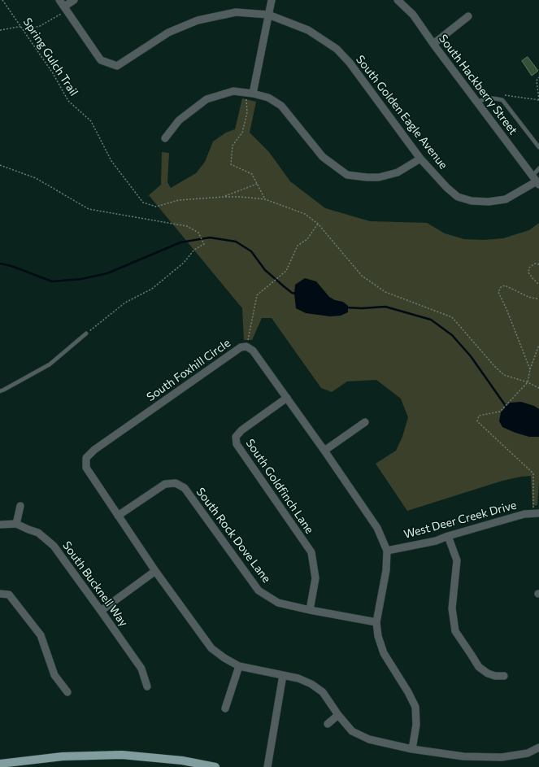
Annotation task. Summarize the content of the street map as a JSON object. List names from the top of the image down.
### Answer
{
  "streets": {
    "street": [
      "South Hackberry Street",
      "South Golden Eagle Avenue",
      "South Foxhill Circle",
      "South Goldfinch Lane",
      "West Deer Creek Drive",
      "South Rock Dove Lane",
      "South Bucknell Way"
    ],
    "path": ["Spring Gulch Trail"]
  },
  "crossings": [
    ["South Hackberry Street", "South Golden Eagle Avenue"],
    ["South Foxhill Circle", "South Goldfinch Lane"],
    ["South Foxhill Circle", "West Deer Creek Drive"],
    ["South Foxhill Circle", "South Rock Dove Lane"],
    ["South Goldfinch Lane", "South Rock Dove Lane"]
  ]
}
